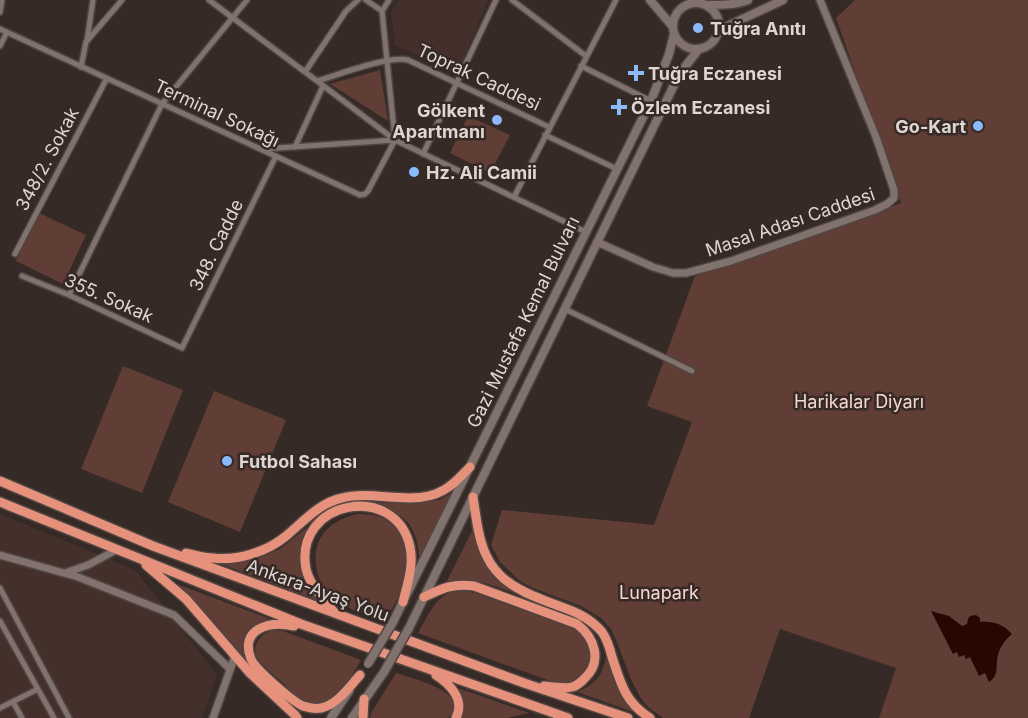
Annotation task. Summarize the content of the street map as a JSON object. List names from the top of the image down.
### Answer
{
  "streets": {
    "highway": ["Ankara-Ayaş Yolu"],
    "main road": ["Gazi Mustafa Kemal Bulvarı"],
    "street": [
      "Toprak Caddesi",
      "Terminal Sokağı",
      "348/2. Sokak",
      "Masal Adası Caddesi",
      "348. Cadde",
      "355. Sokak"
    ]
  },
  "crossings": [
    ["Terminal Sokağı", "348/2. Sokak"],
    ["Terminal Sokağı", "348. Cadde"],
    ["Masal Adası Caddesi", "Gazi Mustafa Kemal Bulvarı"],
    ["348. Cadde", "355. Sokak"]
  ],
  "parks": ["Harikalar Diyarı", "Lunapark"],
  "places": {
    "other": [
      "Tuğra Anıtı",
      "Gölkent Apartmanı",
      "Go-Kart",
      "Hz. Ali Camii",
      "Futbol Sahası"
    ],
    "health": ["Tuğra Eczanesi", "Özlem Eczanesi"]
  }
}
